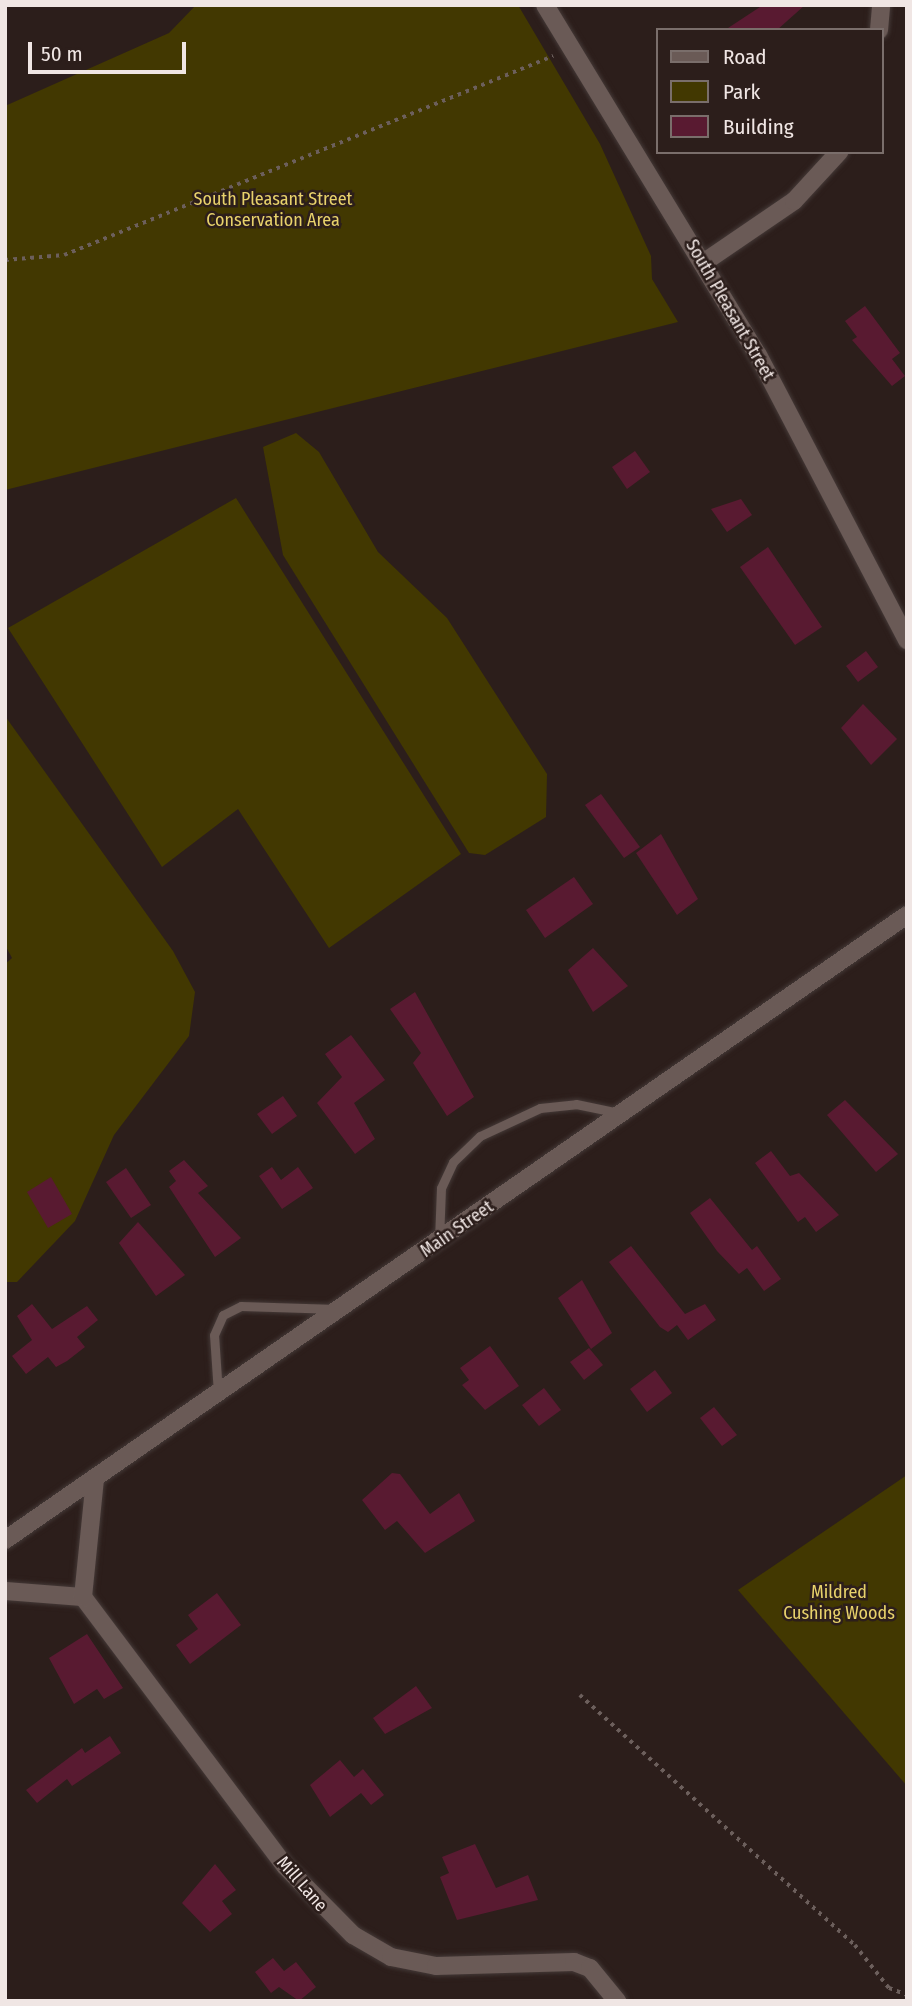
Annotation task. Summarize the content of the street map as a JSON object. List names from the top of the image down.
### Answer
{
  "streets": {
    "street": ["South Pleasant Street", "Main Street", "Mill Lane"]
  },
  "parks": ["South Pleasant Street Conservation Area", "Mildred Cushing Woods"],
  "legend": ["Road", "Park", "Building"],
  "scale_bar": "50 m"
}
